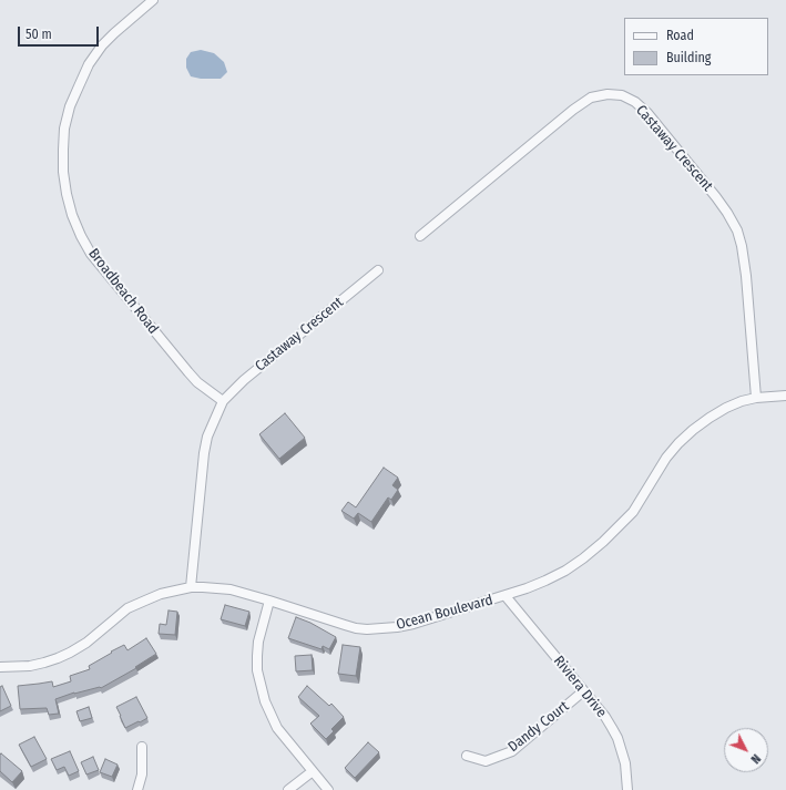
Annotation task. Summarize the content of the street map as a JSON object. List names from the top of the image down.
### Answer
{
  "streets": {
    "street": [
      "Castaway Crescent",
      "Broadbeach Road",
      "Ocean Boulevard",
      "Riviera Drive",
      "Dandy Court"
    ]
  },
  "crossings": [
    ["Castaway Crescent", "Broadbeach Road"],
    ["Castaway Crescent", "Ocean Boulevard"],
    ["Ocean Boulevard", "Riviera Drive"],
    ["Riviera Drive", "Dandy Court"]
  ],
  "legend": ["Road", "Building"],
  "scale_bar": "50 m",
  "north": "bottom right"
}
